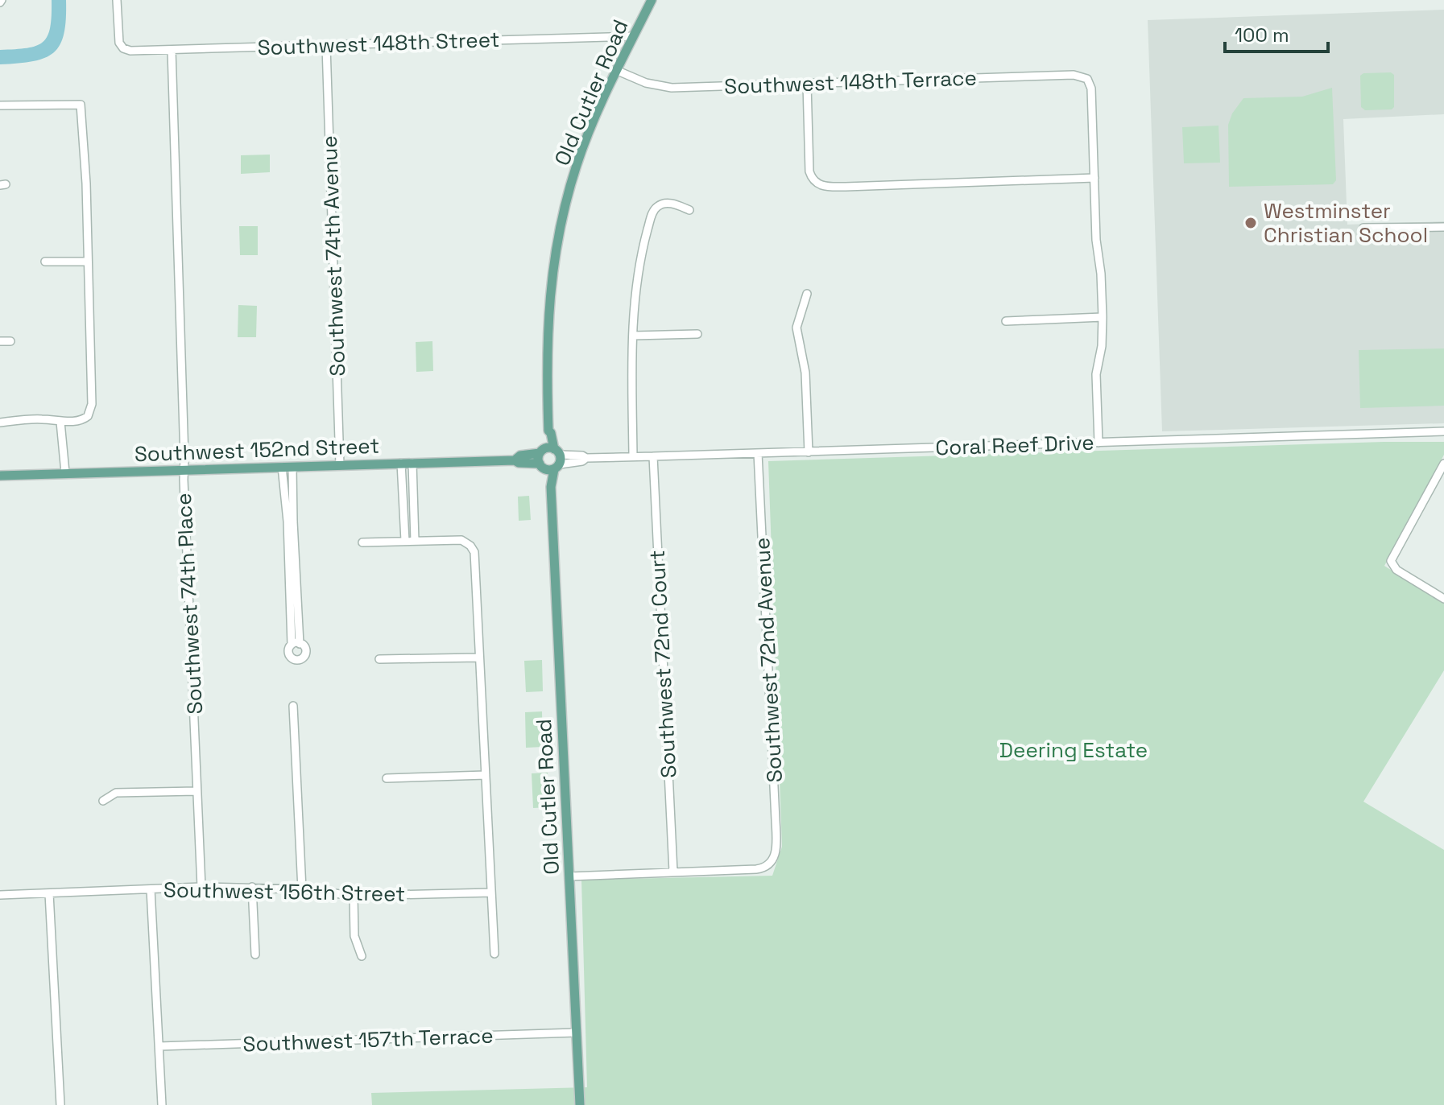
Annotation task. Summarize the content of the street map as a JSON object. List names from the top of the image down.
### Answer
{
  "streets": {
    "main road": ["Old Cutler Road", "Southwest 152nd Street"],
    "street": [
      "Southwest 148th Street",
      "Southwest 148th Terrace",
      "Southwest 74th Avenue",
      "Coral Reef Drive",
      "Southwest 74th Place",
      "Southwest 72nd Avenue",
      "Southwest 72nd Court",
      "Southwest 156th Street",
      "Southwest 157th Terrace"
    ]
  },
  "crossings": [
    ["Southwest 148th Street", "Old Cutler Road"],
    ["Southwest 148th Street", "Southwest 74th Avenue"],
    ["Southwest 148th Street", "Southwest 74th Place"],
    ["Southwest 148th Terrace", "Old Cutler Road"],
    ["Old Cutler Road", "Coral Reef Drive"],
    ["Old Cutler Road", "Southwest 152nd Street"],
    ["Old Cutler Road", "Southwest 157th Terrace"],
    ["Southwest 74th Avenue", "Southwest 152nd Street"],
    ["Coral Reef Drive", "Southwest 152nd Street"],
    ["Coral Reef Drive", "Southwest 72nd Avenue"],
    ["Coral Reef Drive", "Southwest 72nd Court"],
    ["Southwest 152nd Street", "Southwest 74th Place"],
    ["Southwest 74th Place", "Southwest 156th Street"],
    ["Southwest 72nd Avenue", "Southwest 72nd Court"]
  ],
  "parks": ["Deering Estate"],
  "places": ["Westminster Christian School"],
  "scale_bar": "100 m"
}
